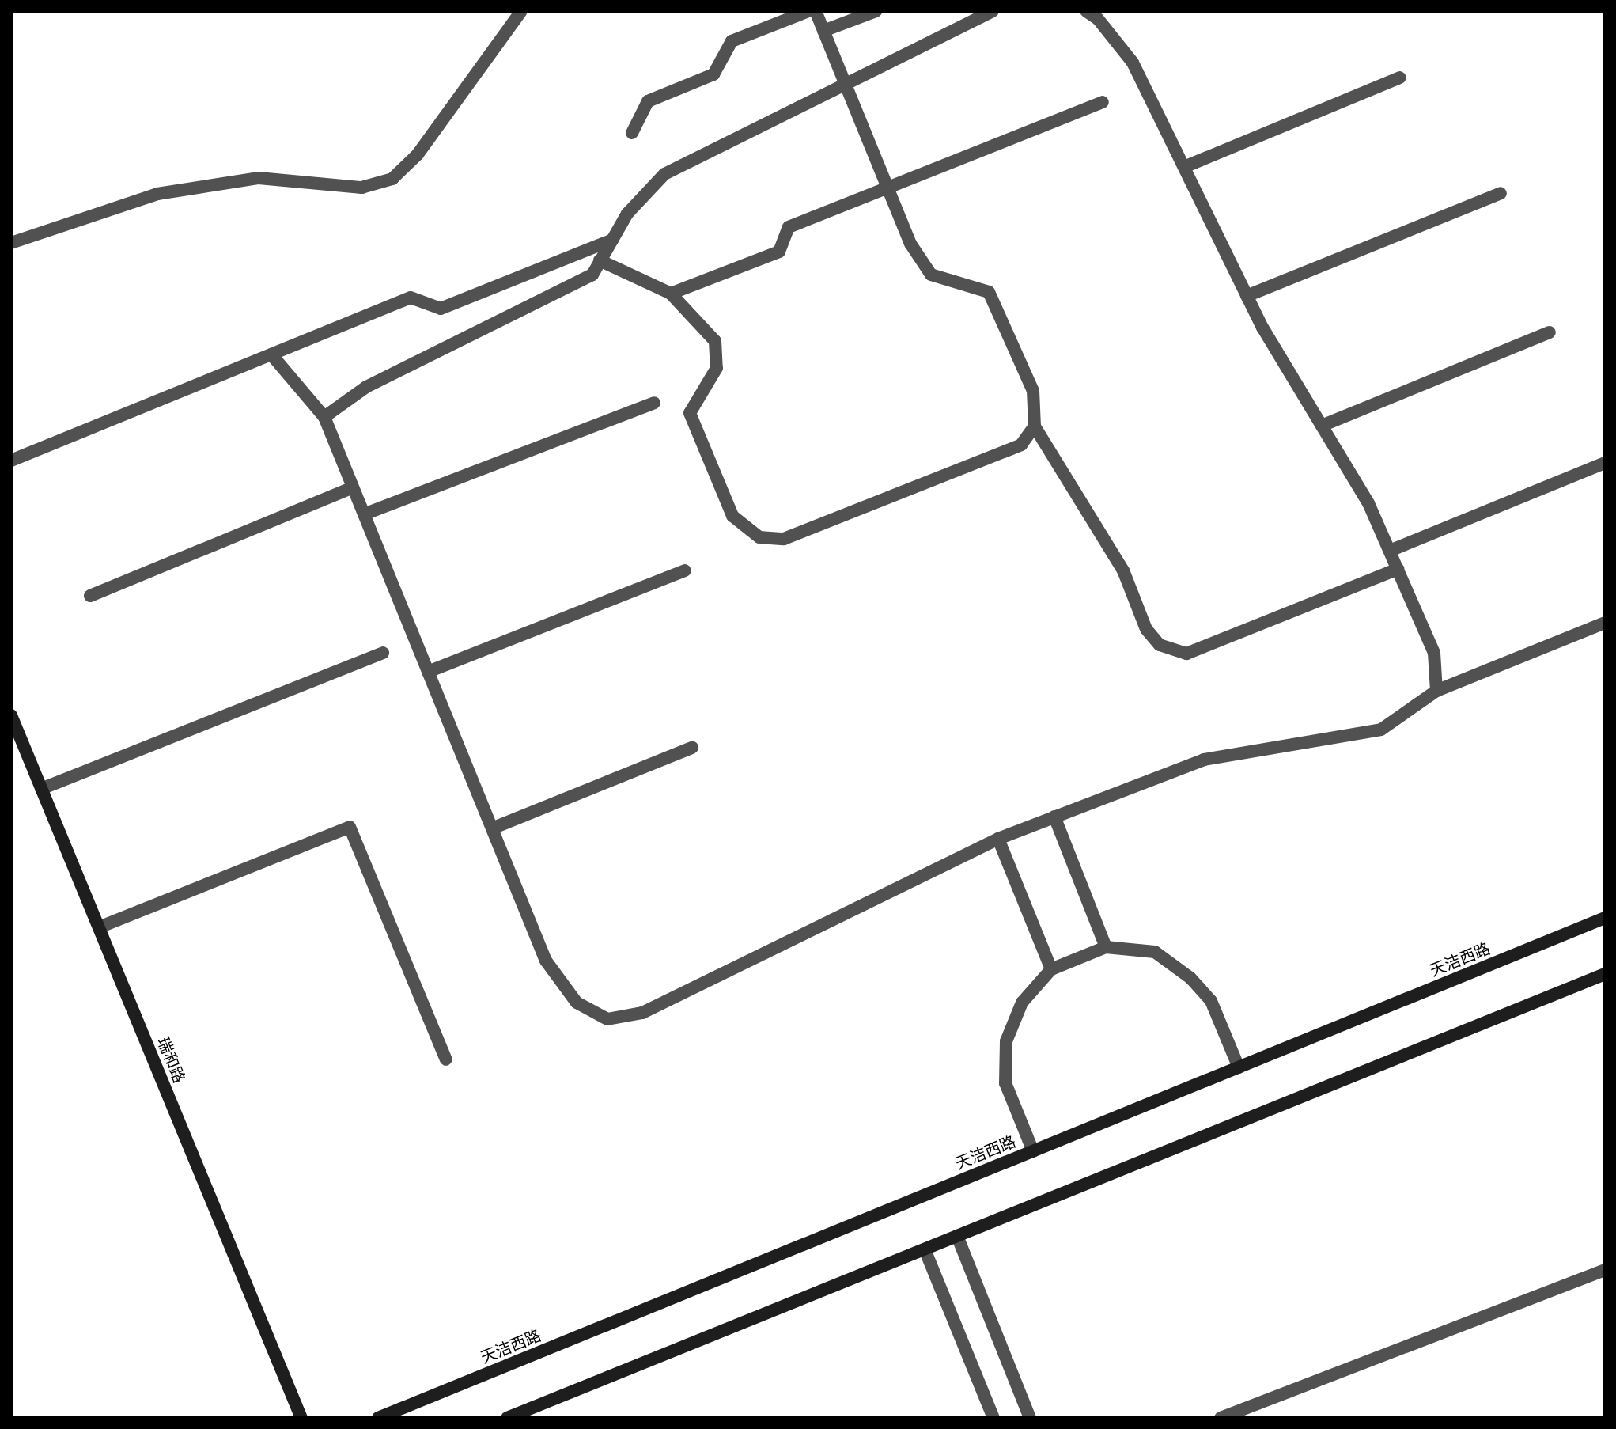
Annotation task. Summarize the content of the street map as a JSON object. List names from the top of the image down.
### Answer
{
  "streets": {
    "main road": ["天洁西路", "瑞和路"]
  }
}
